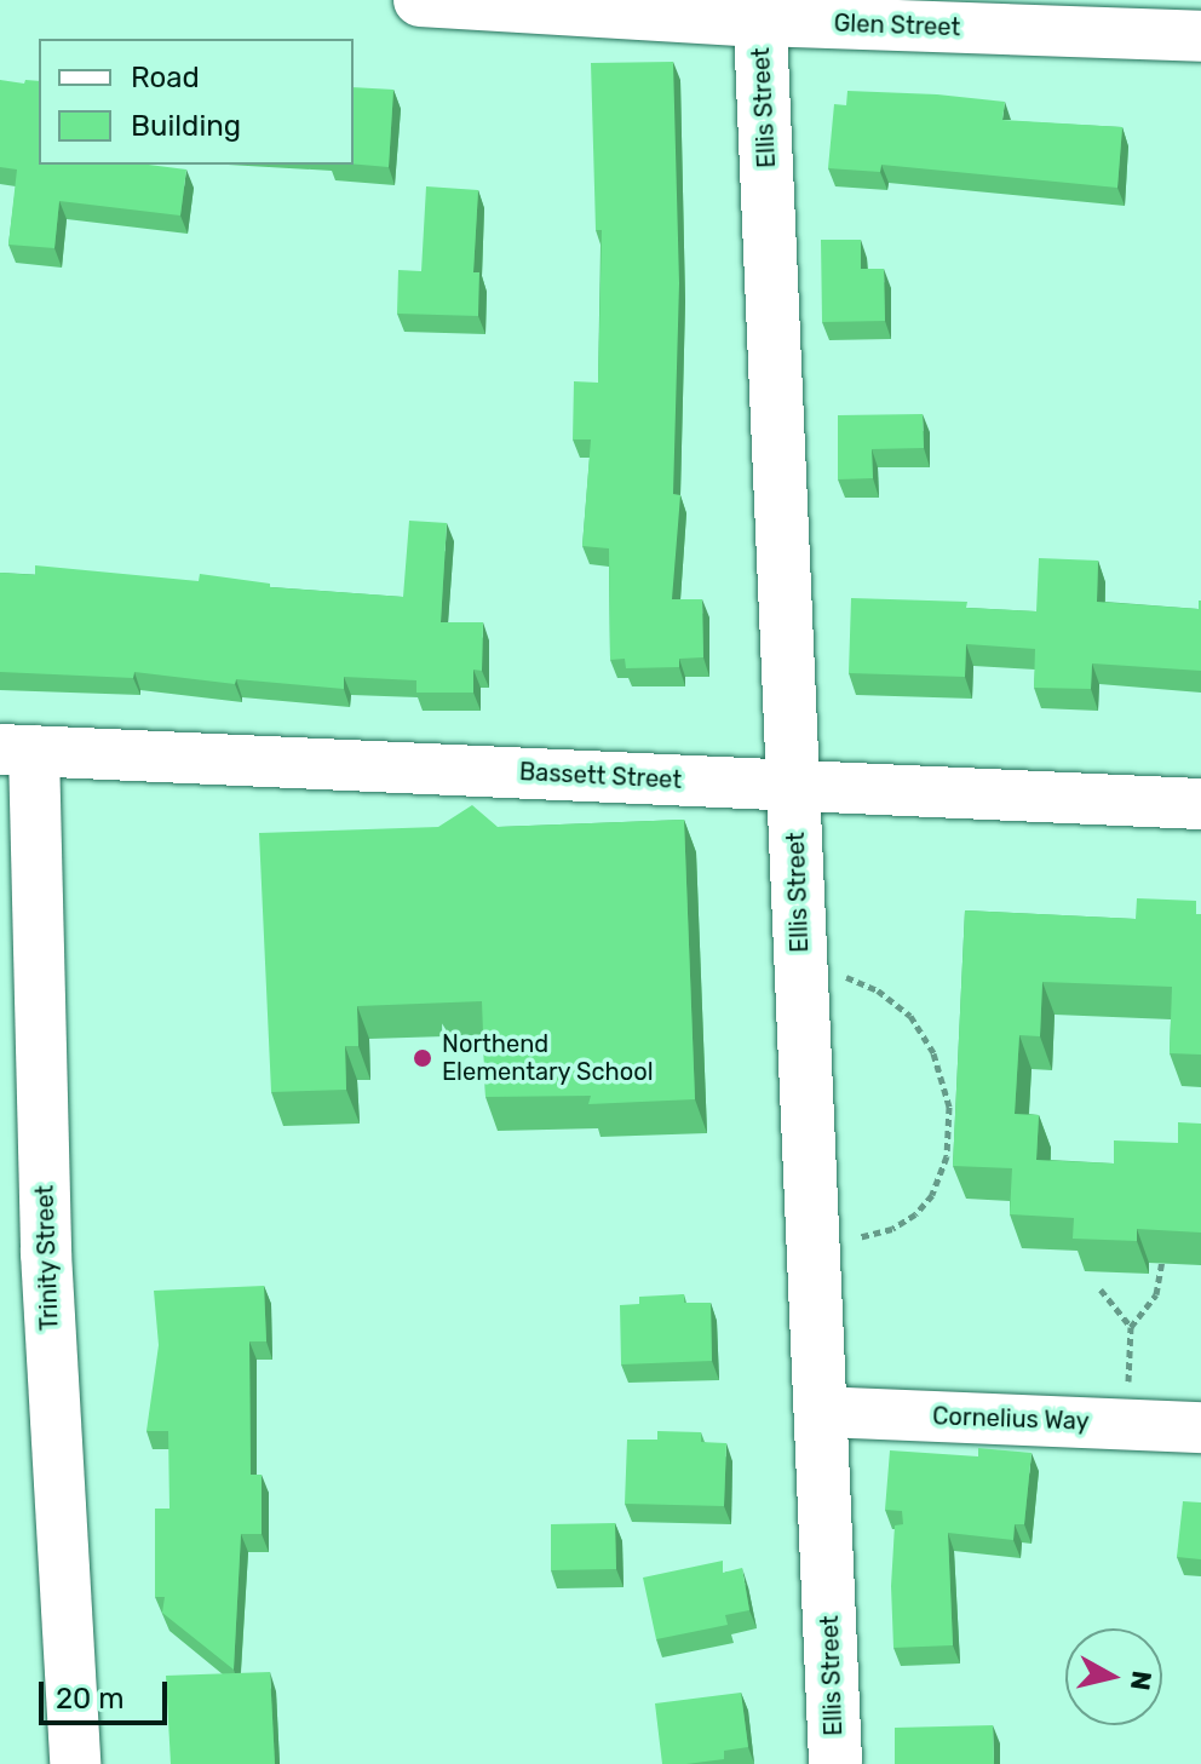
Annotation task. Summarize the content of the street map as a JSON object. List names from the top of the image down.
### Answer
{
  "streets": {
    "street": [
      "Glen Street",
      "Ellis Street",
      "Bassett Street",
      "Trinity Street",
      "Cornelius Way"
    ]
  },
  "crossings": [
    ["Glen Street", "Ellis Street"],
    ["Ellis Street", "Bassett Street"],
    ["Ellis Street", "Cornelius Way"],
    ["Bassett Street", "Trinity Street"]
  ],
  "places": ["Northend Elementary School"],
  "legend": ["Road", "Building"],
  "scale_bar": "20 m",
  "north": "right"
}
